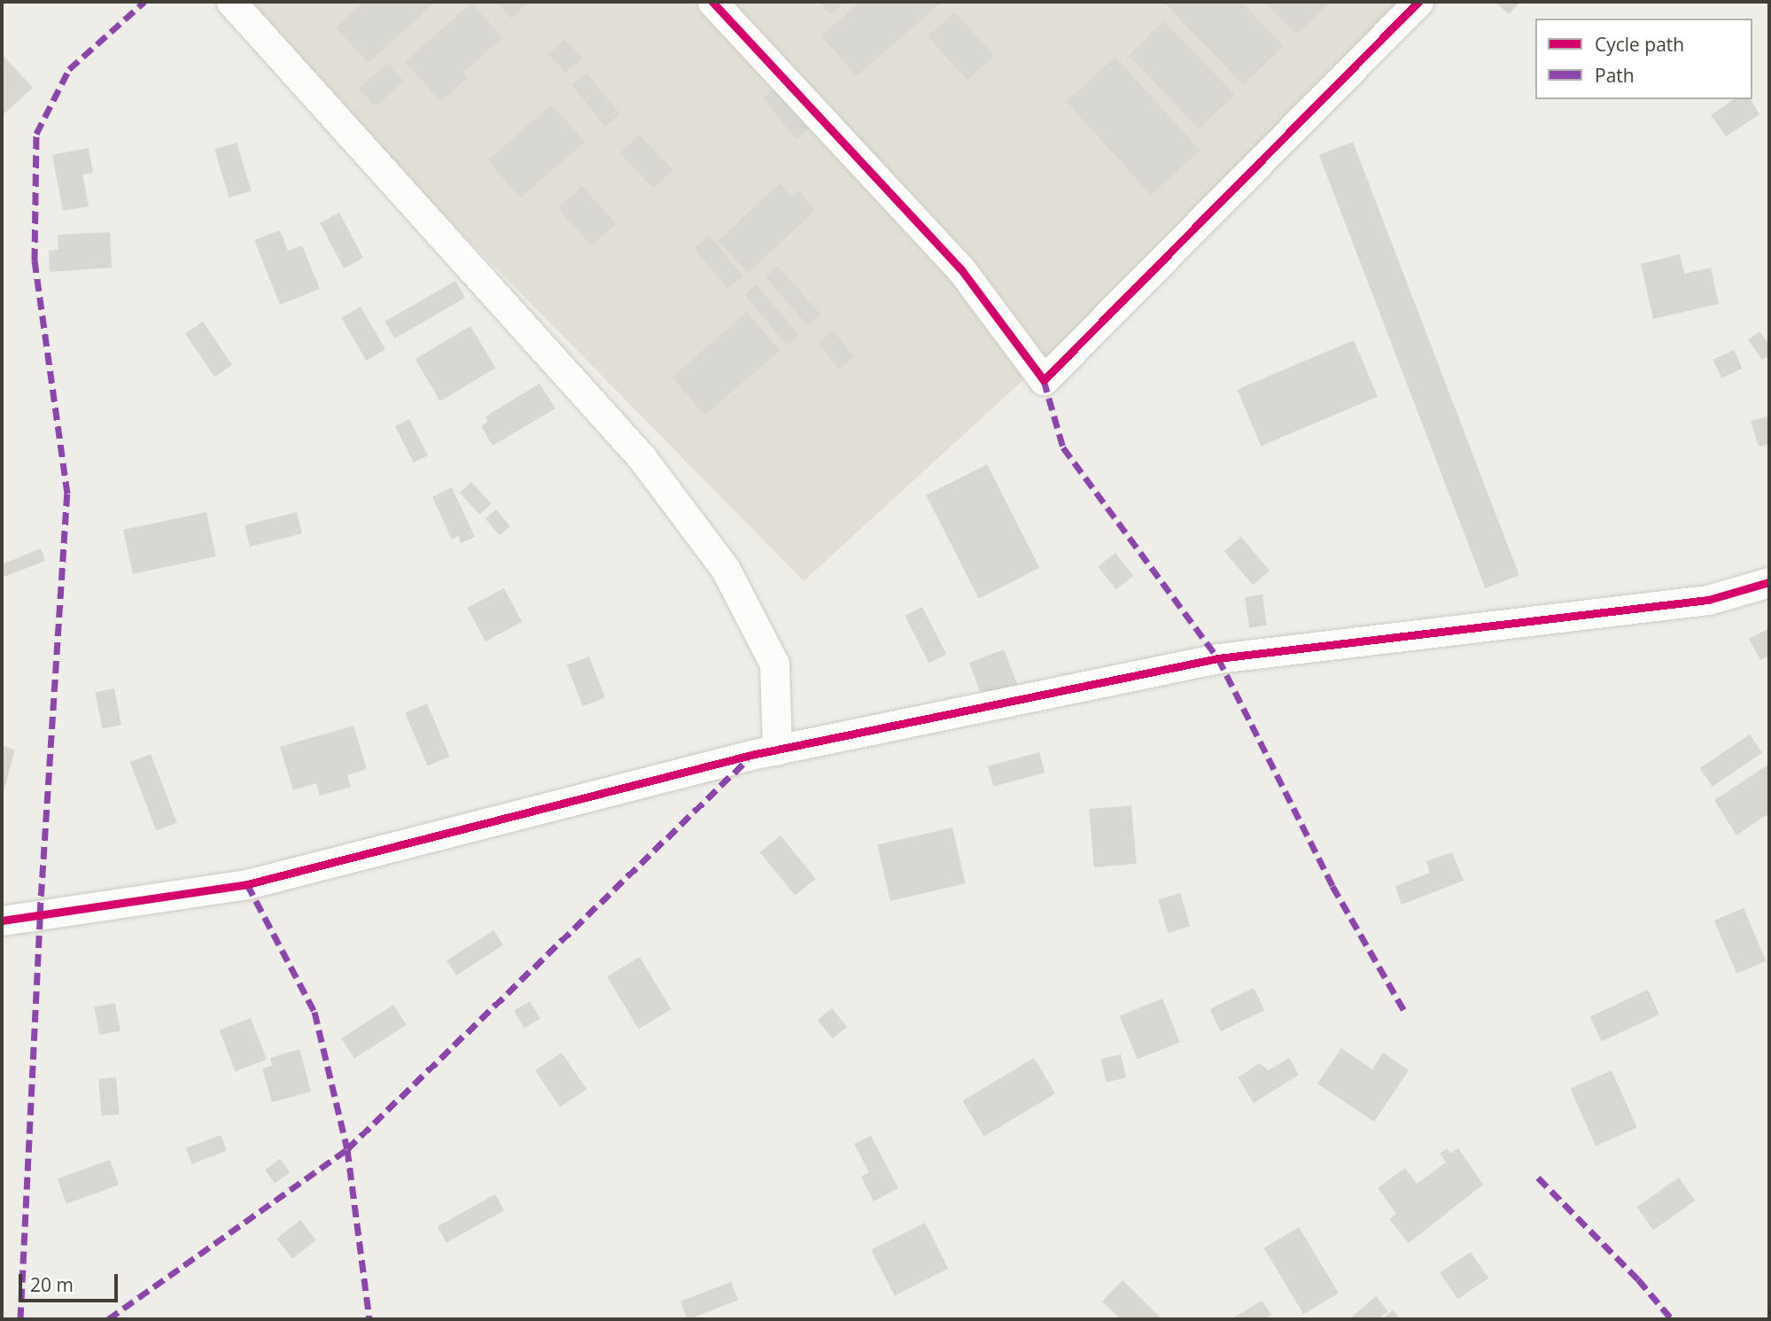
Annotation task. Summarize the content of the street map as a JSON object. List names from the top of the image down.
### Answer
{
  "legend": ["Cycle path", "Path"],
  "scale_bar": "20 m"
}
